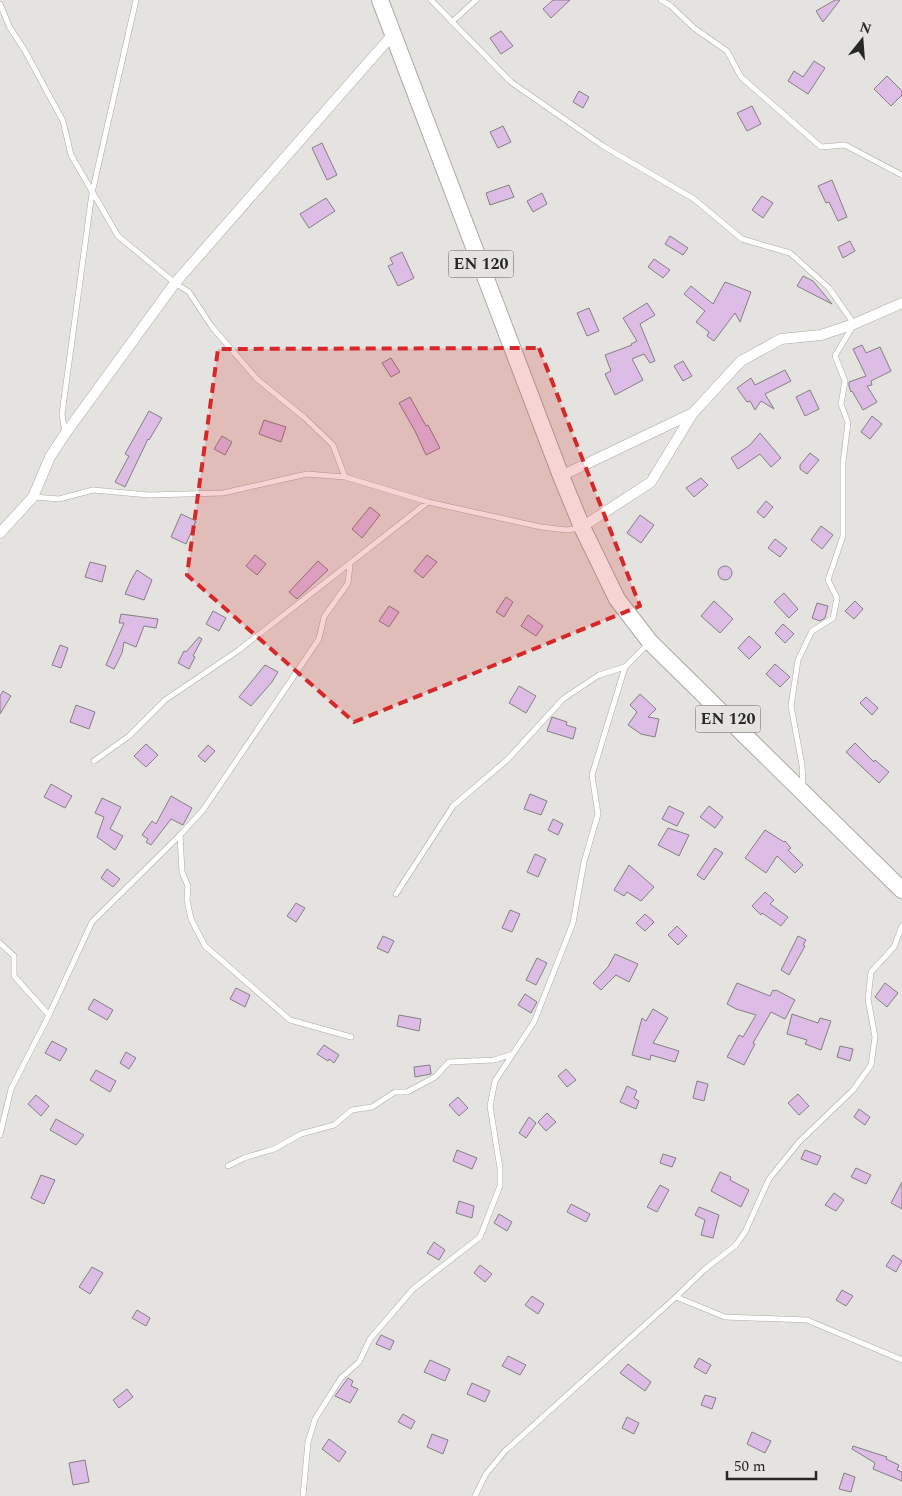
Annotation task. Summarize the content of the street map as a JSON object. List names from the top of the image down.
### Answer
{
  "streets": {
    "main road": ["EN 120"]
  },
  "scale_bar": "50 m",
  "north": "top"
}
